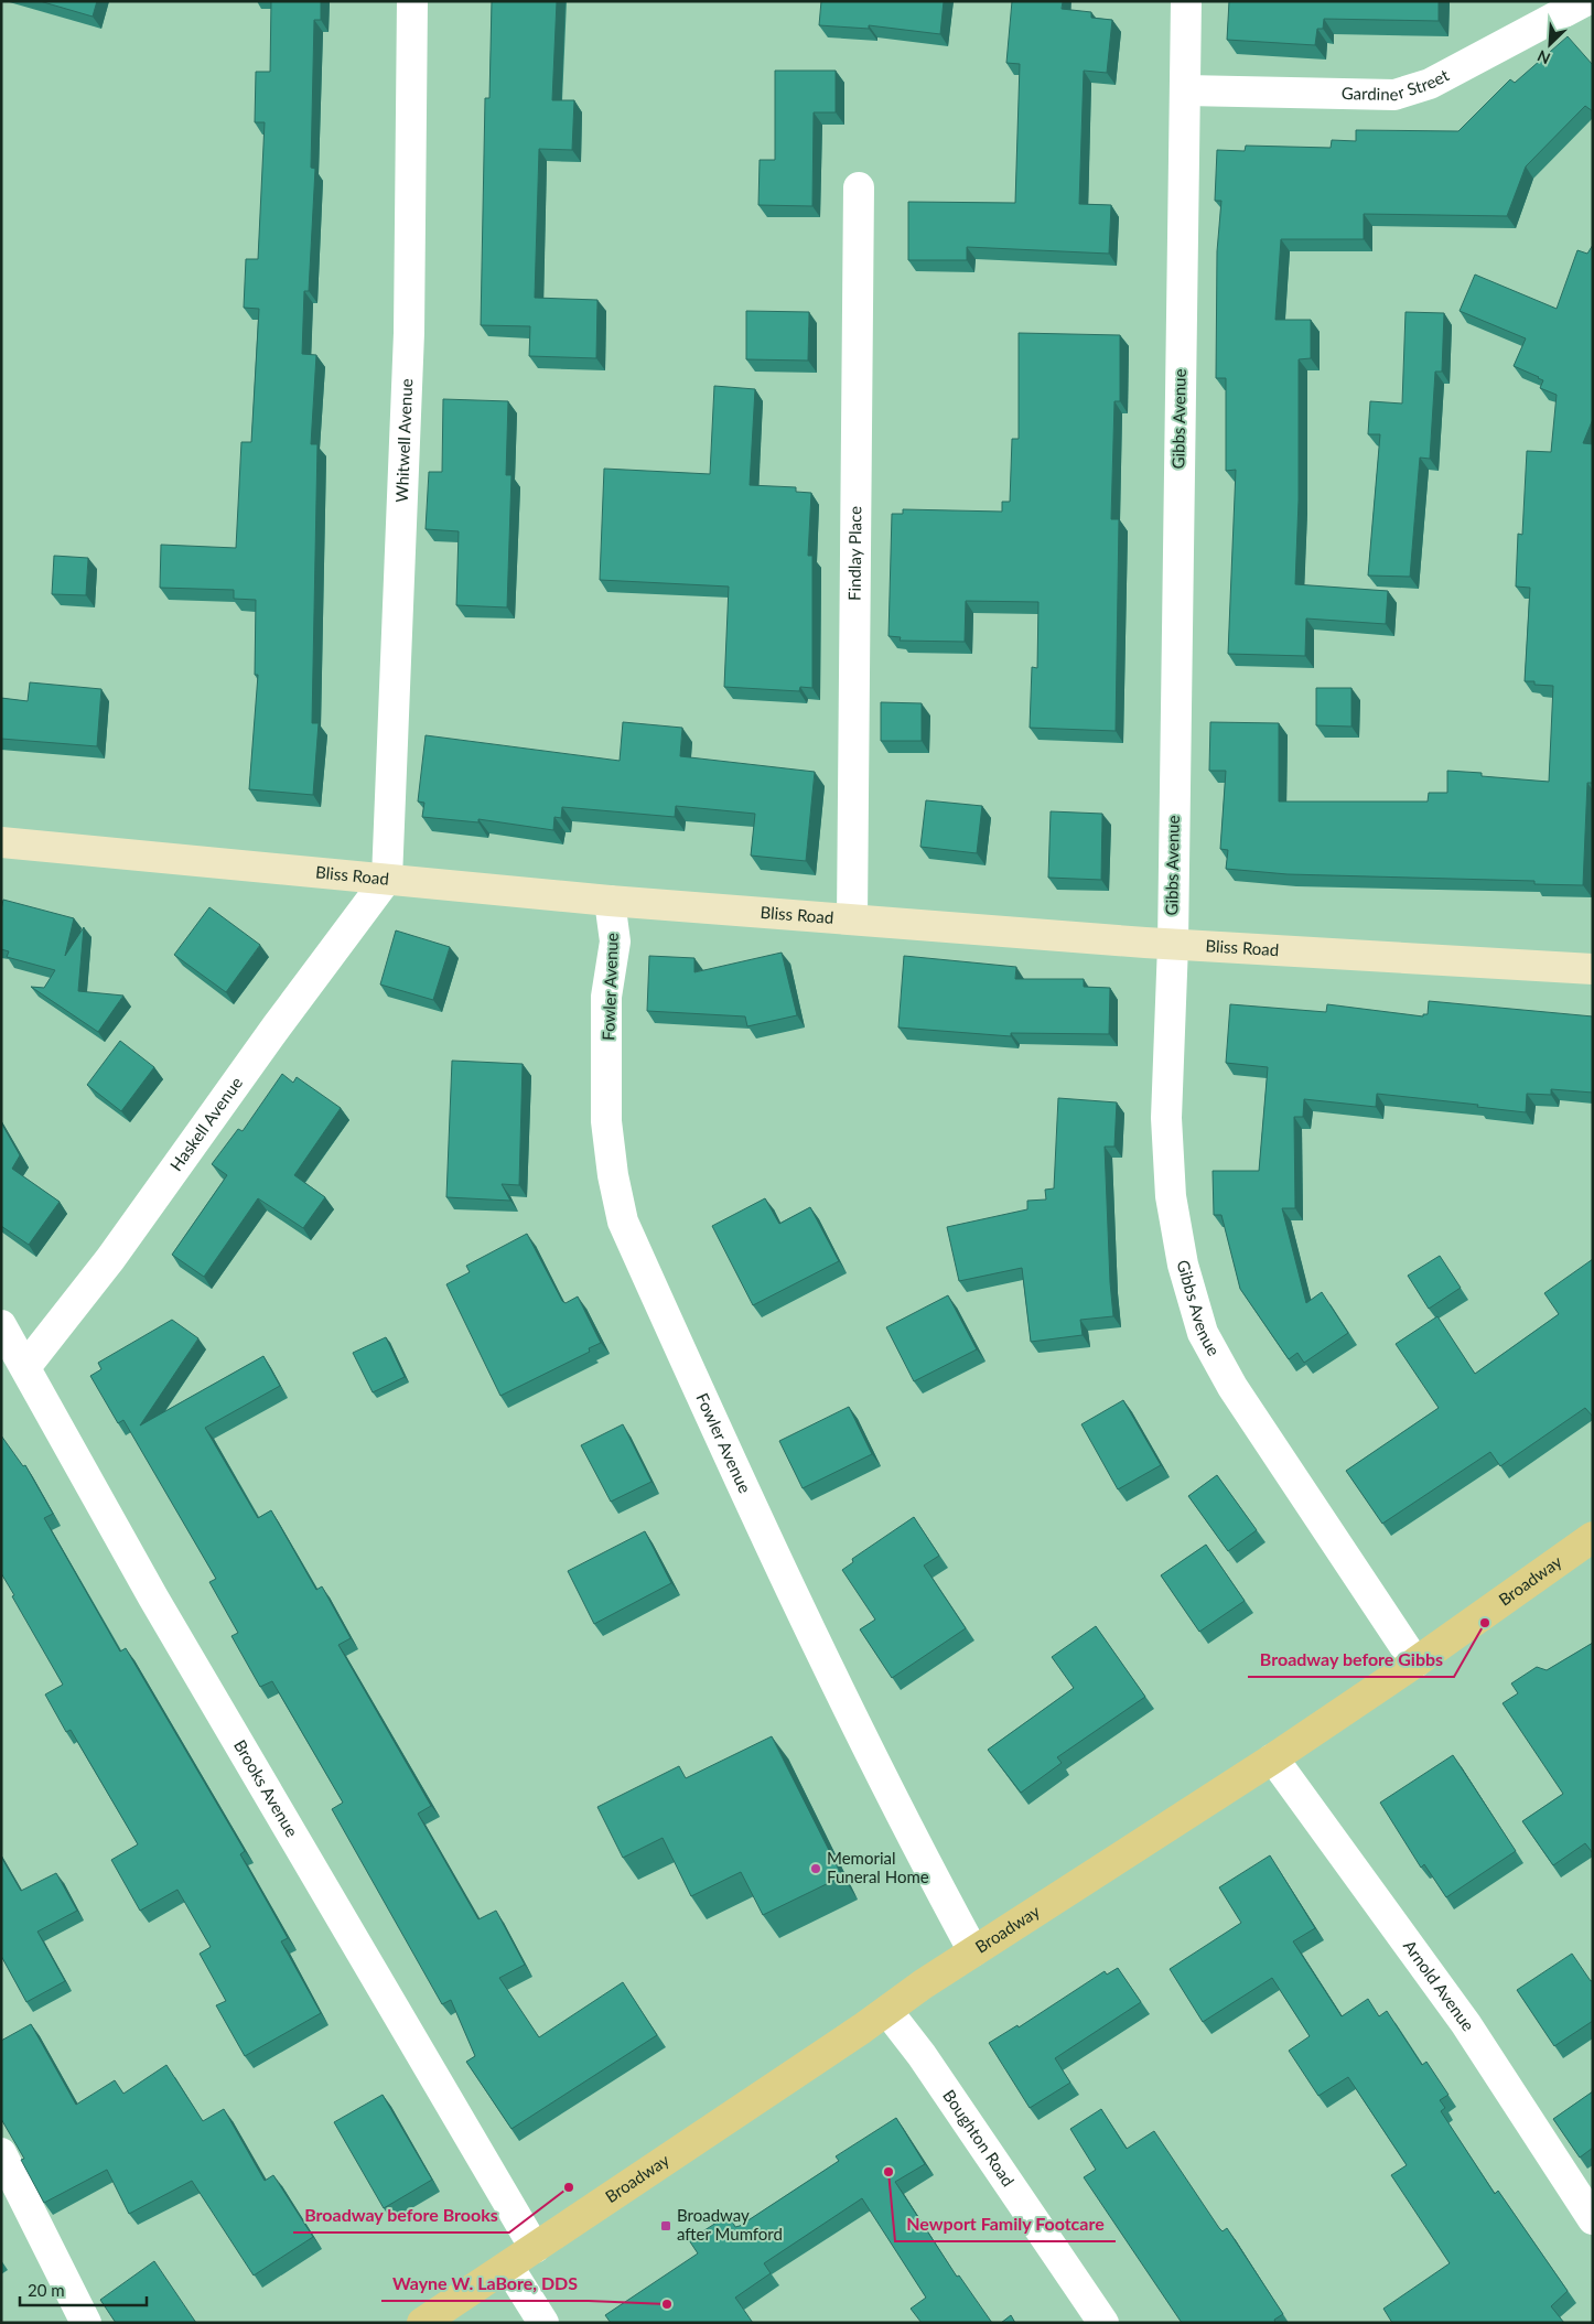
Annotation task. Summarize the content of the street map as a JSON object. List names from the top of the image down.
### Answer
{
  "streets": {
    "main road": ["Broadway"],
    "street": [
      "Gardiner Street",
      "Gibbs Avenue",
      "Whitwell Avenue",
      "Findlay Place",
      "Bliss Road",
      "Fowler Avenue",
      "Haskell Avenue",
      "Brooks Avenue",
      "Arnold Avenue",
      "Boughton Road"
    ]
  },
  "crossings": [
    ["Gardiner Street", "Gibbs Avenue"],
    ["Gibbs Avenue", "Bliss Road"],
    ["Gibbs Avenue", "Broadway"],
    ["Whitwell Avenue", "Bliss Road"],
    ["Whitwell Avenue", "Haskell Avenue"],
    ["Findlay Place", "Bliss Road"],
    ["Bliss Road", "Fowler Avenue"],
    ["Bliss Road", "Haskell Avenue"],
    ["Fowler Avenue", "Broadway"],
    ["Haskell Avenue", "Brooks Avenue"],
    ["Broadway", "Brooks Avenue"],
    ["Broadway", "Arnold Avenue"],
    ["Broadway", "Boughton Road"]
  ],
  "places": {
    "other": [
      "Broadway before Gibbs",
      "Memorial Funeral Home",
      "Newport Family Footcare",
      "Broadway before Brooks",
      "Wayne W. LaBore, DDS"
    ],
    "transit": ["Broadway after Mumford"]
  },
  "scale_bar": "20 m",
  "north": "bottom left"
}
